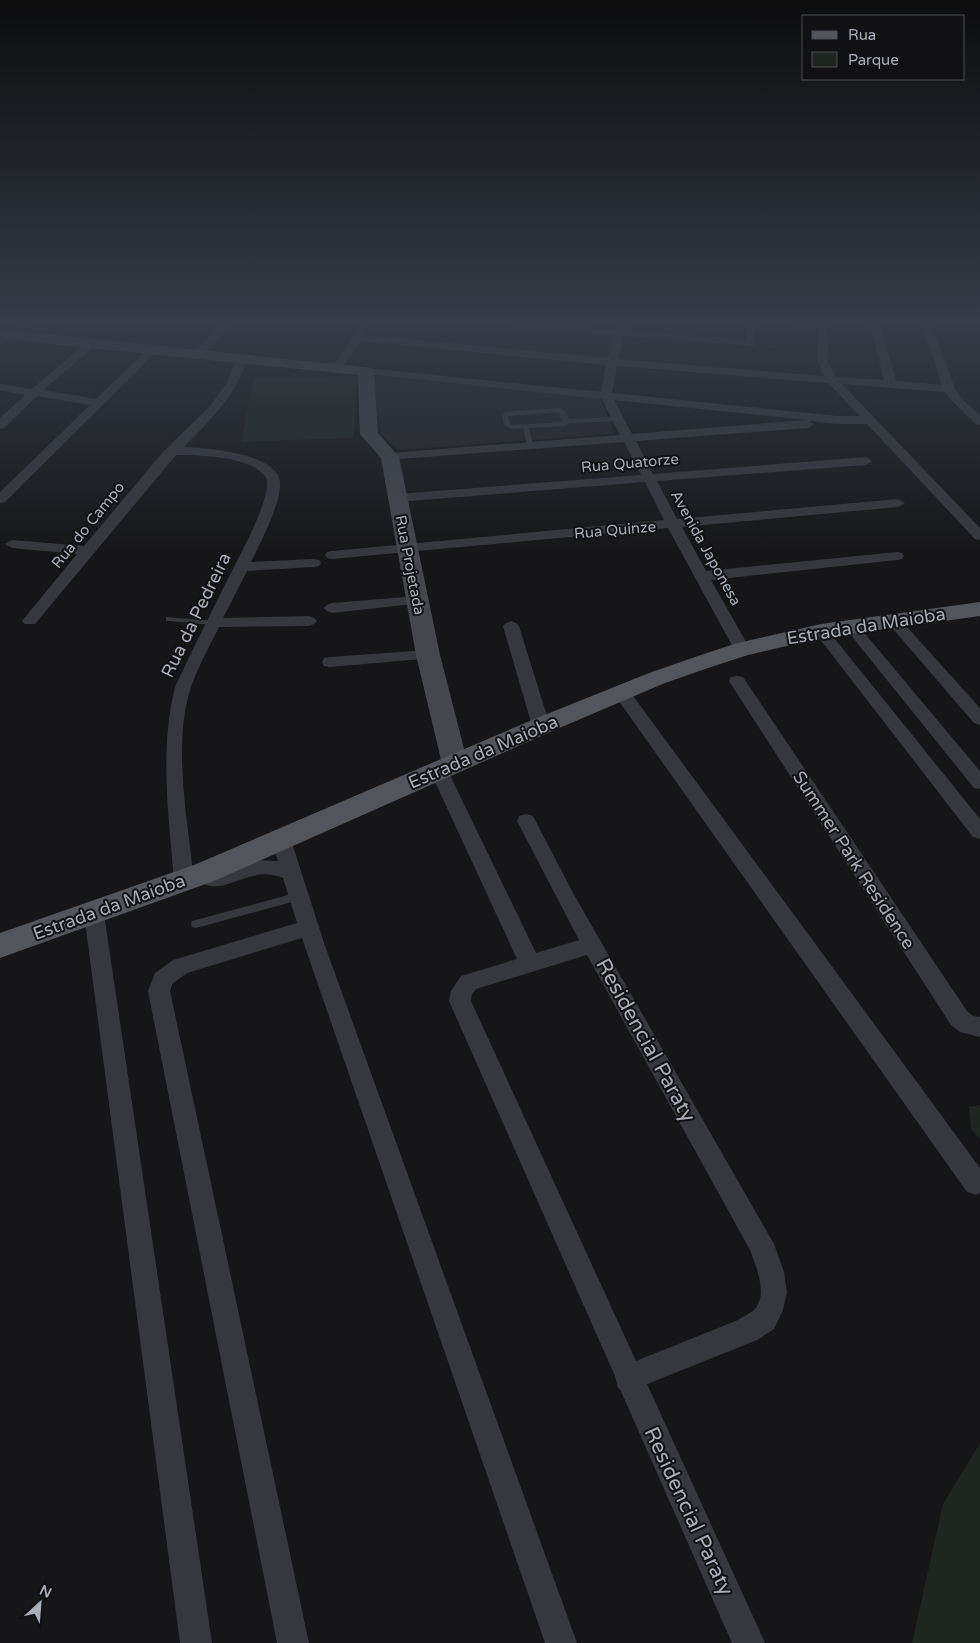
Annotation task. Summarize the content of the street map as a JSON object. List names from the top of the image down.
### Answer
{
  "streets": {
    "main road": ["Estrada da Maioba"],
    "street": [
      "Rua Quatorze",
      "Rua do Campo",
      "Rua Quinze",
      "Avenida Japonesa",
      "Rua Projetada",
      "Rua da Pedreira",
      "Summer Park Residence",
      "Residencial Paraty"
    ]
  },
  "crossings": [
    ["Rua Quatorze", "Avenida Japonesa"],
    ["Rua Quatorze", "Rua Projetada"],
    ["Rua do Campo", "Rua da Pedreira"],
    ["Rua Quinze", "Avenida Japonesa"],
    ["Rua Quinze", "Rua Projetada"],
    ["Avenida Japonesa", "Estrada da Maioba"],
    ["Rua Projetada", "Estrada da Maioba"],
    ["Rua da Pedreira", "Estrada da Maioba"]
  ],
  "legend": ["Rua", "Parque"],
  "north": "top right"
}
